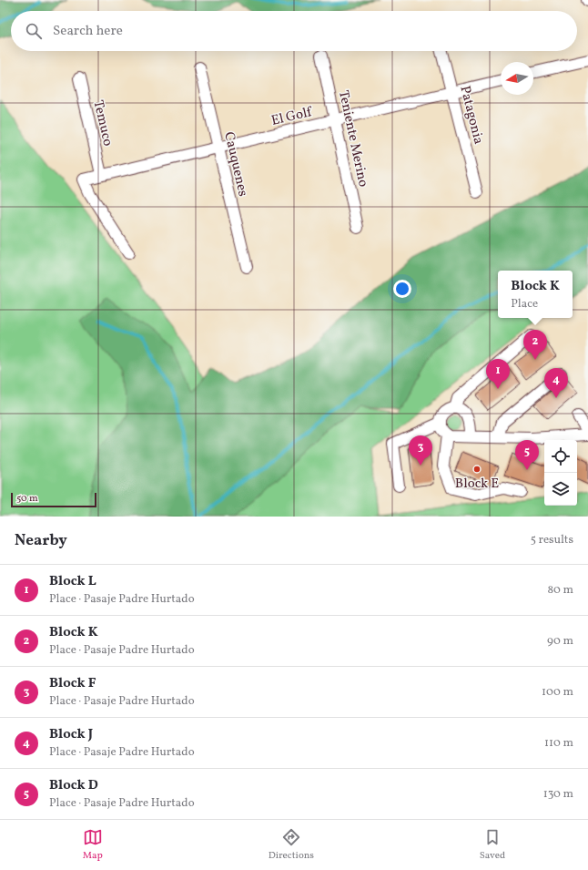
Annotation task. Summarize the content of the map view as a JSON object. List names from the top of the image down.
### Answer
{
  "streets": {
    "street": [
      "Patagonia",
      "El Golf",
      "Temuco",
      "Teniente Merino",
      "Cauquenes"
    ]
  },
  "crossings": [
    ["Patagonia", "El Golf"],
    ["El Golf", "Temuco"],
    ["El Golf", "Teniente Merino"],
    ["El Golf", "Cauquenes"]
  ],
  "places": ["Block E"],
  "scale_bar": "50 m",
  "north": "left",
  "page": {
    "search": "Search here",
    "popup": ["Block K", "Place"],
    "pins": [
      "2",
      "1",
      "4",
      "3",
      "5"
    ],
    "scale": "50 m",
    "heading": ["Nearby", "5 results"],
    "list": [
      {
        "mark": "1",
        "name": "Block L",
        "note": "Place · Pasaje Padre Hurtado",
        "value": "80 m"
      },
      {
        "mark": "2",
        "name": "Block K",
        "note": "Place · Pasaje Padre Hurtado",
        "value": "90 m"
      },
      {
        "mark": "3",
        "name": "Block F",
        "note": "Place · Pasaje Padre Hurtado",
        "value": "100 m"
      },
      {
        "mark": "4",
        "name": "Block J",
        "note": "Place · Pasaje Padre Hurtado",
        "value": "110 m"
      },
      {
        "mark": "5",
        "name": "Block D",
        "note": "Place · Pasaje Padre Hurtado",
        "value": "130 m"
      }
    ],
    "nav": ["Map", "Directions", "Saved"]
  }
}
